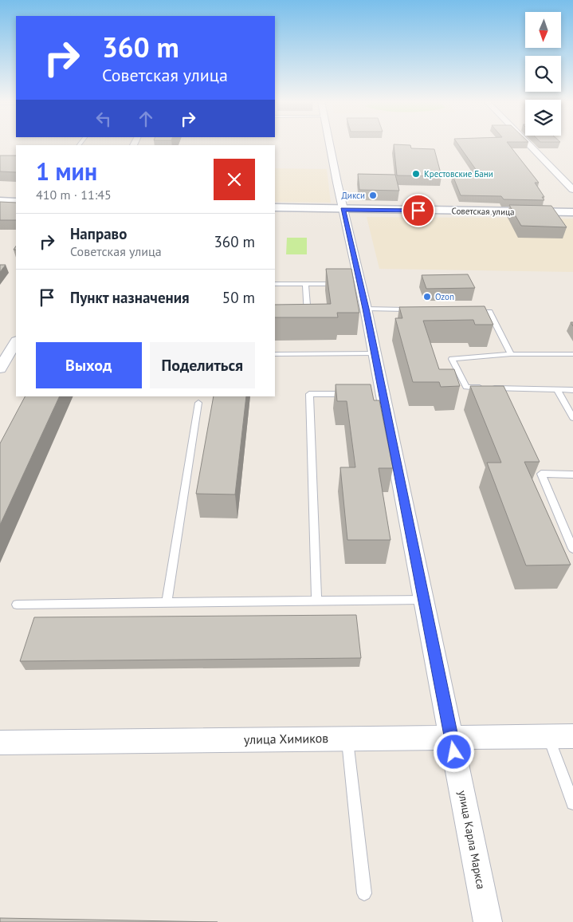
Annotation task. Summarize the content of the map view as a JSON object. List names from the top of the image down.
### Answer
{
  "streets": {
    "street": ["Советская улица", "улица Химиков", "улица Карла Маркса"]
  },
  "crossings": [
    ["Советская улица", "улица Карла Маркса"],
    ["улица Химиков", "улица Карла Маркса"]
  ],
  "places": ["Крестовские Бани", "Дикси", "Ozon"],
  "north": "bottom",
  "page": {
    "turn": ["360 m", "Советская улица"],
    "heading": ["1 мин", "410 m · 11:45"],
    "list": [
      {
        "name": "Направо",
        "note": "Советская улица",
        "value": "360 m"
      },
      {
        "name": "Пункт назначения",
        "value": "50 m"
      }
    ],
    "buttons": ["Выход", "Поделиться"]
  }
}
